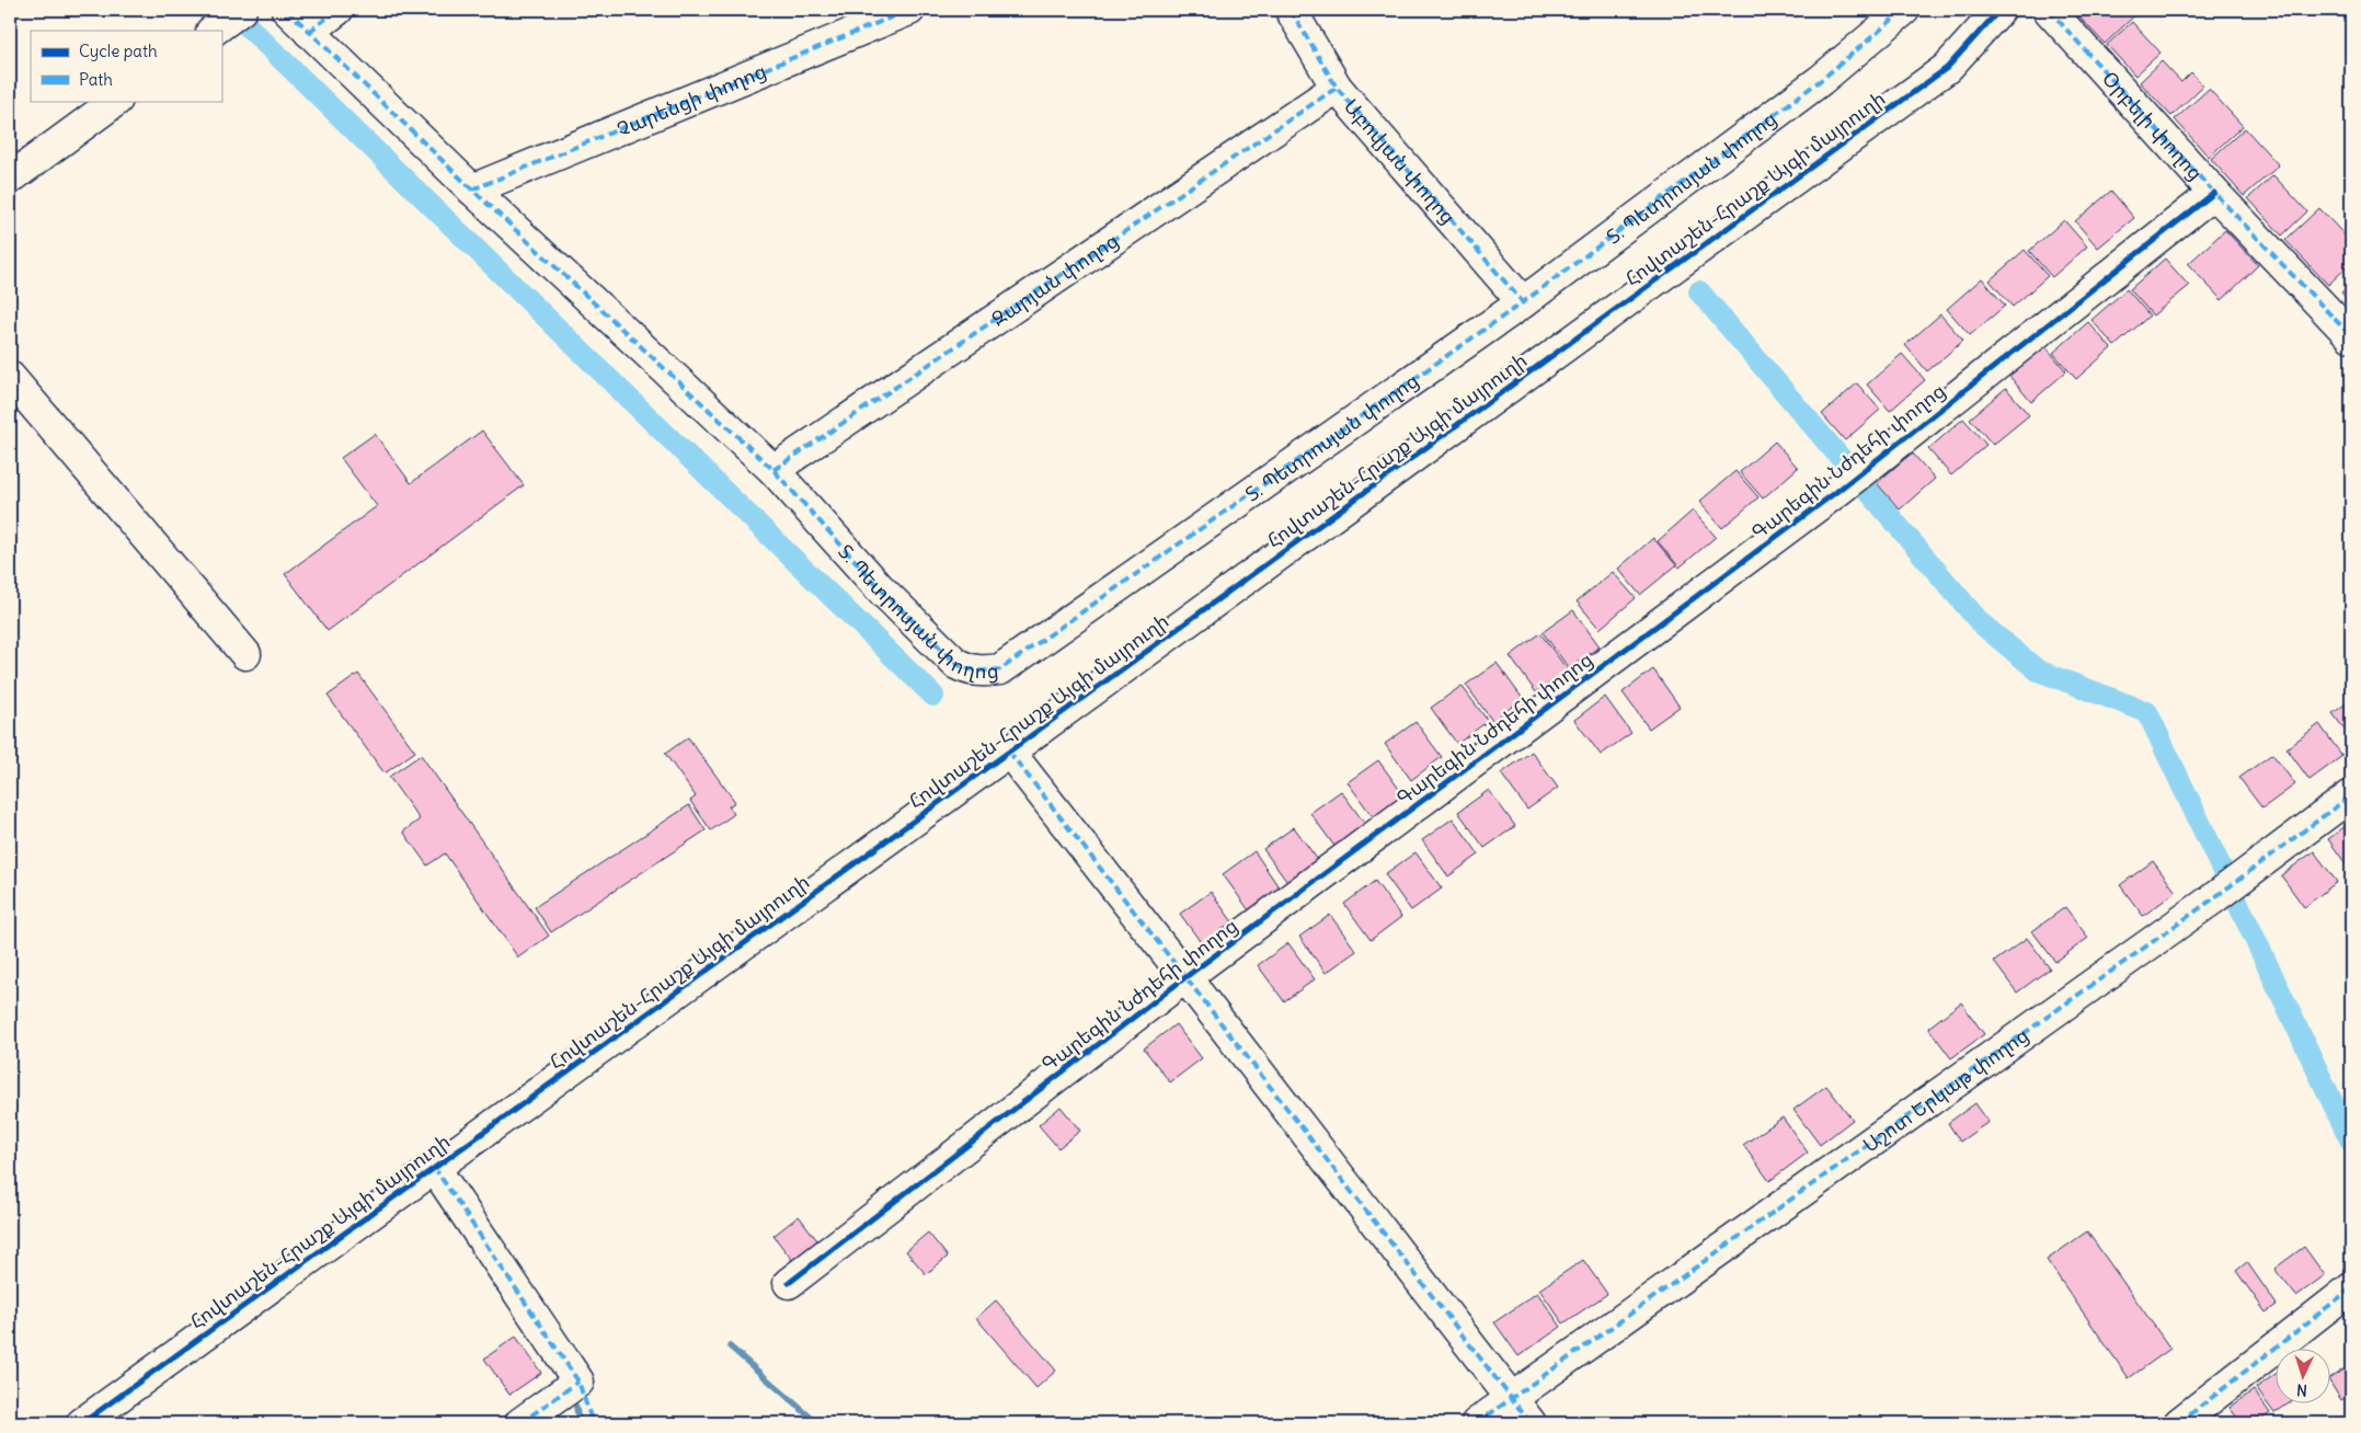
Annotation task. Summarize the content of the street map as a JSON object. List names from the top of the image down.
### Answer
{
  "streets": {
    "street": [
      "Չարենցի փողոց",
      "Օրբելի փողոց",
      "Աբովյան փողոց",
      "Տ. Պետրոսյան փողոց",
      "Հովտաշեն-Հրաշք Այգի մայրուղի",
      "Զարյան փողոց",
      "Գարեգին Նժդեհի փողոց",
      "Աշոտ Երկաթ փողոց"
    ]
  },
  "crossings": [
    ["Չարենցի փողոց", "Տ. Պետրոսյան փողոց"],
    ["Օրբելի փողոց", "Գարեգին Նժդեհի փողոց"],
    ["Աբովյան փողոց", "Տ. Պետրոսյան փողոց"],
    ["Աբովյան փողոց", "Զարյան փողոց"],
    ["Տ. Պետրոսյան փողոց", "Զարյան փողոց"]
  ],
  "legend": ["Cycle path", "Path"],
  "north": "bottom"
}
